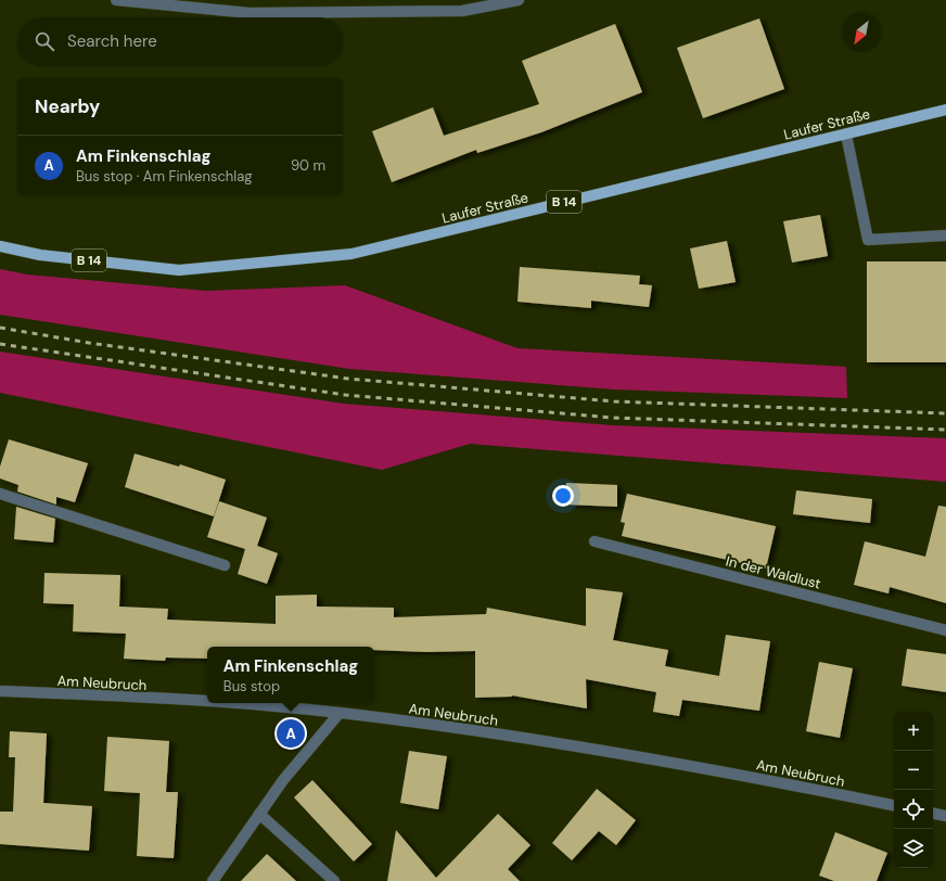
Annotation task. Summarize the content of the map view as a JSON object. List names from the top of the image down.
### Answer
{
  "streets": {
    "main road": ["Laufer Straße", "B 14"],
    "street": ["In der Waldlust", "Am Neubruch"]
  },
  "north": "bottom left",
  "page": {
    "search": "Search here",
    "heading": "Nearby",
    "list": [
      {
        "mark": "A",
        "name": "Am Finkenschlag",
        "note": "Bus stop · Am Finkenschlag",
        "value": "90 m"
      }
    ],
    "popup": ["Am Finkenschlag", "Bus stop"],
    "map_buttons": ["+", "−"],
    "pins": "A"
  }
}
